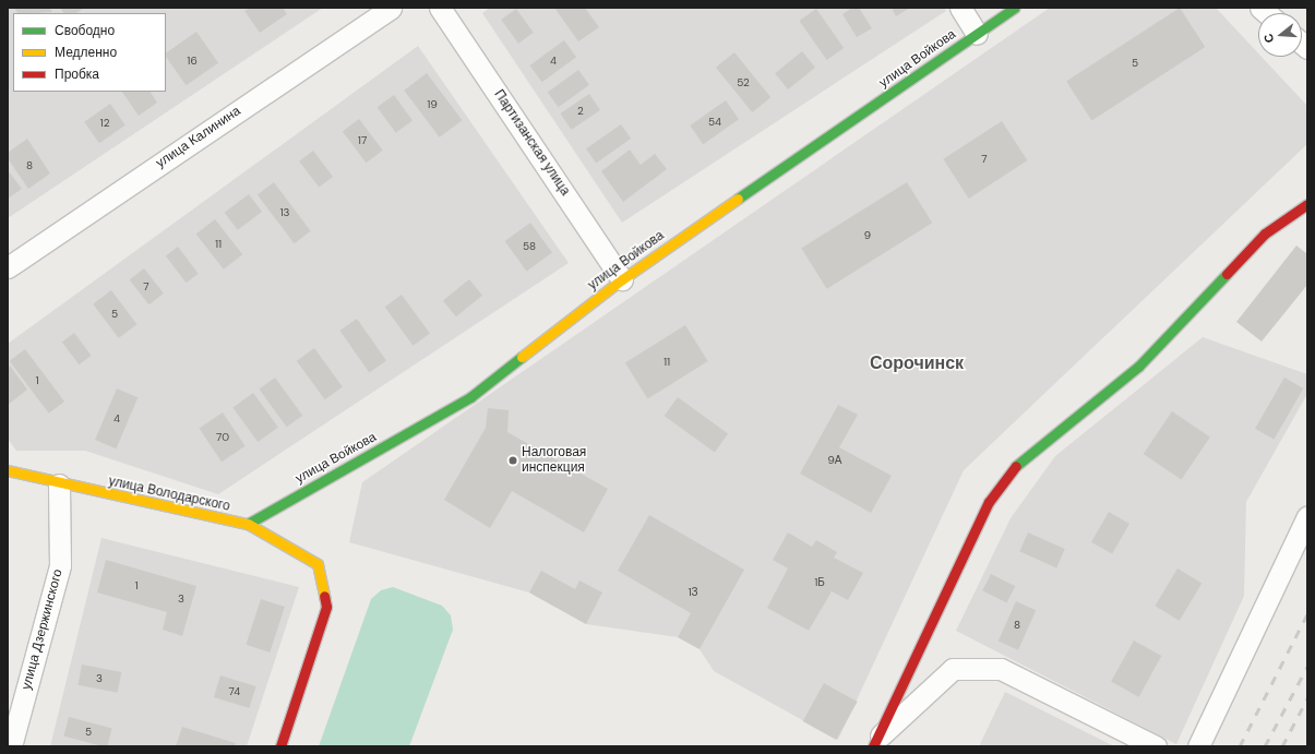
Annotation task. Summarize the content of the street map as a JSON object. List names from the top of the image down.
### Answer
{
  "streets": {
    "street": [
      "улица Войкова",
      "улица Калинина",
      "Партизанская улица",
      "улица Володарского",
      "улица Дзержинского"
    ]
  },
  "crossings": [
    ["улица Войкова", "Партизанская улица"],
    ["улица Войкова", "улица Володарского"],
    ["улица Володарского", "улица Дзержинского"]
  ],
  "districts": ["Сорочинск"],
  "places": ["Налоговая инспекция"],
  "house_numbers": [
    "16",
    "4",
    "5",
    "52",
    "19",
    "2",
    "54",
    "12",
    "17",
    "7",
    "8",
    "13",
    "9",
    "11",
    "58",
    "7",
    "5",
    "11",
    "1",
    "4",
    "70",
    "9А",
    "1Б",
    "1",
    "1З",
    "3",
    "8",
    "3",
    "74",
    "5"
  ],
  "legend": ["Свободно", "Медленно", "Пробка"],
  "north": "left"
}
